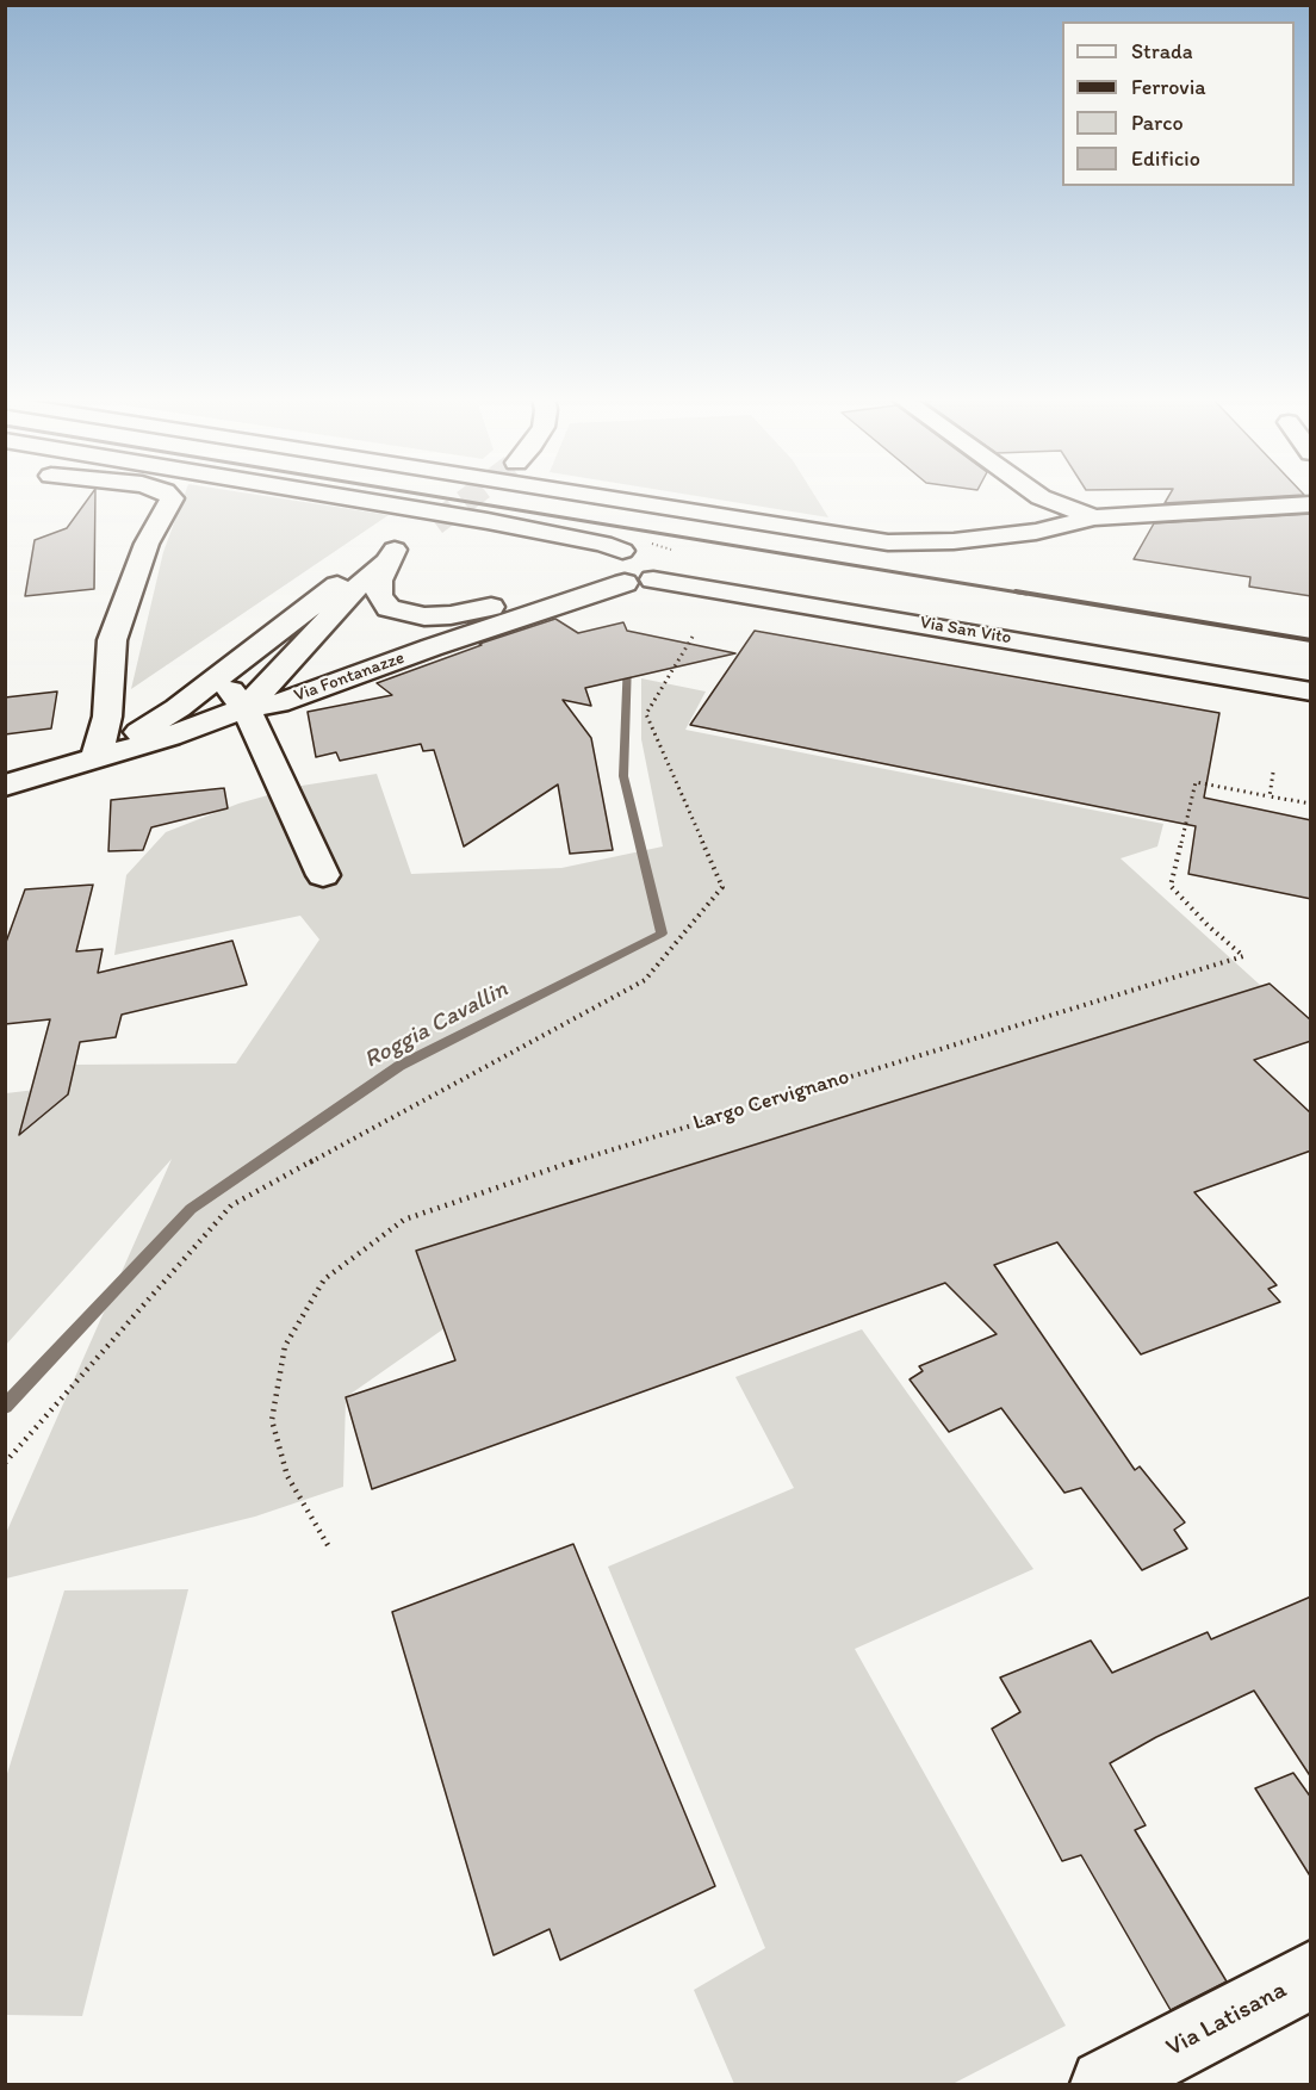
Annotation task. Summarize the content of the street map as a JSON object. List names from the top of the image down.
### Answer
{
  "streets": {
    "street": ["Via San Vito", "Via Fontanazze", "Via Latisana"],
    "path": ["Largo Cervignano"]
  },
  "water": ["Roggia Cavallin"],
  "legend": [
    "Strada",
    "Ferrovia",
    "Parco",
    "Edificio"
  ]
}
